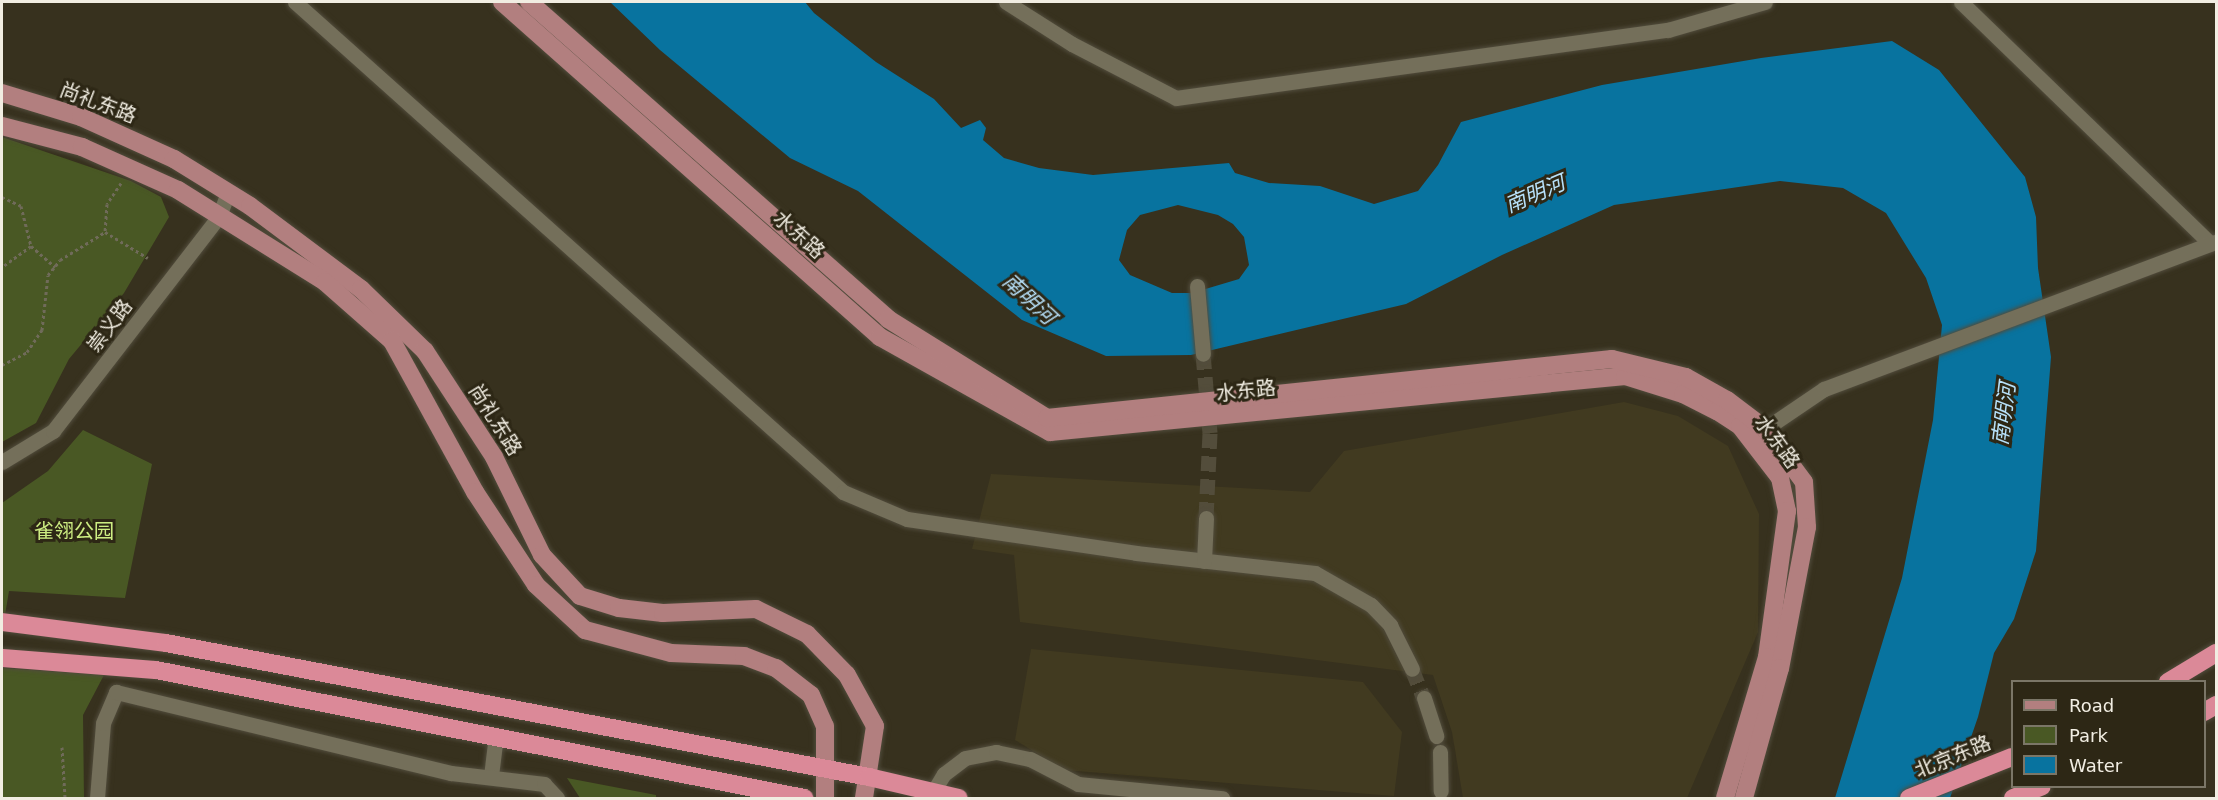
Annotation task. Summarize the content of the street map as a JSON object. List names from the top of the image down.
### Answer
{
  "streets": {
    "highway": ["北京东路"],
    "main road": ["尚礼东路", "水东路"],
    "street": ["崇义路"]
  },
  "crossings": [
    ["尚礼东路", "崇义路"]
  ],
  "water": ["南明河"],
  "parks": ["雀翎公园"],
  "legend": ["Road", "Park", "Water"]
}
